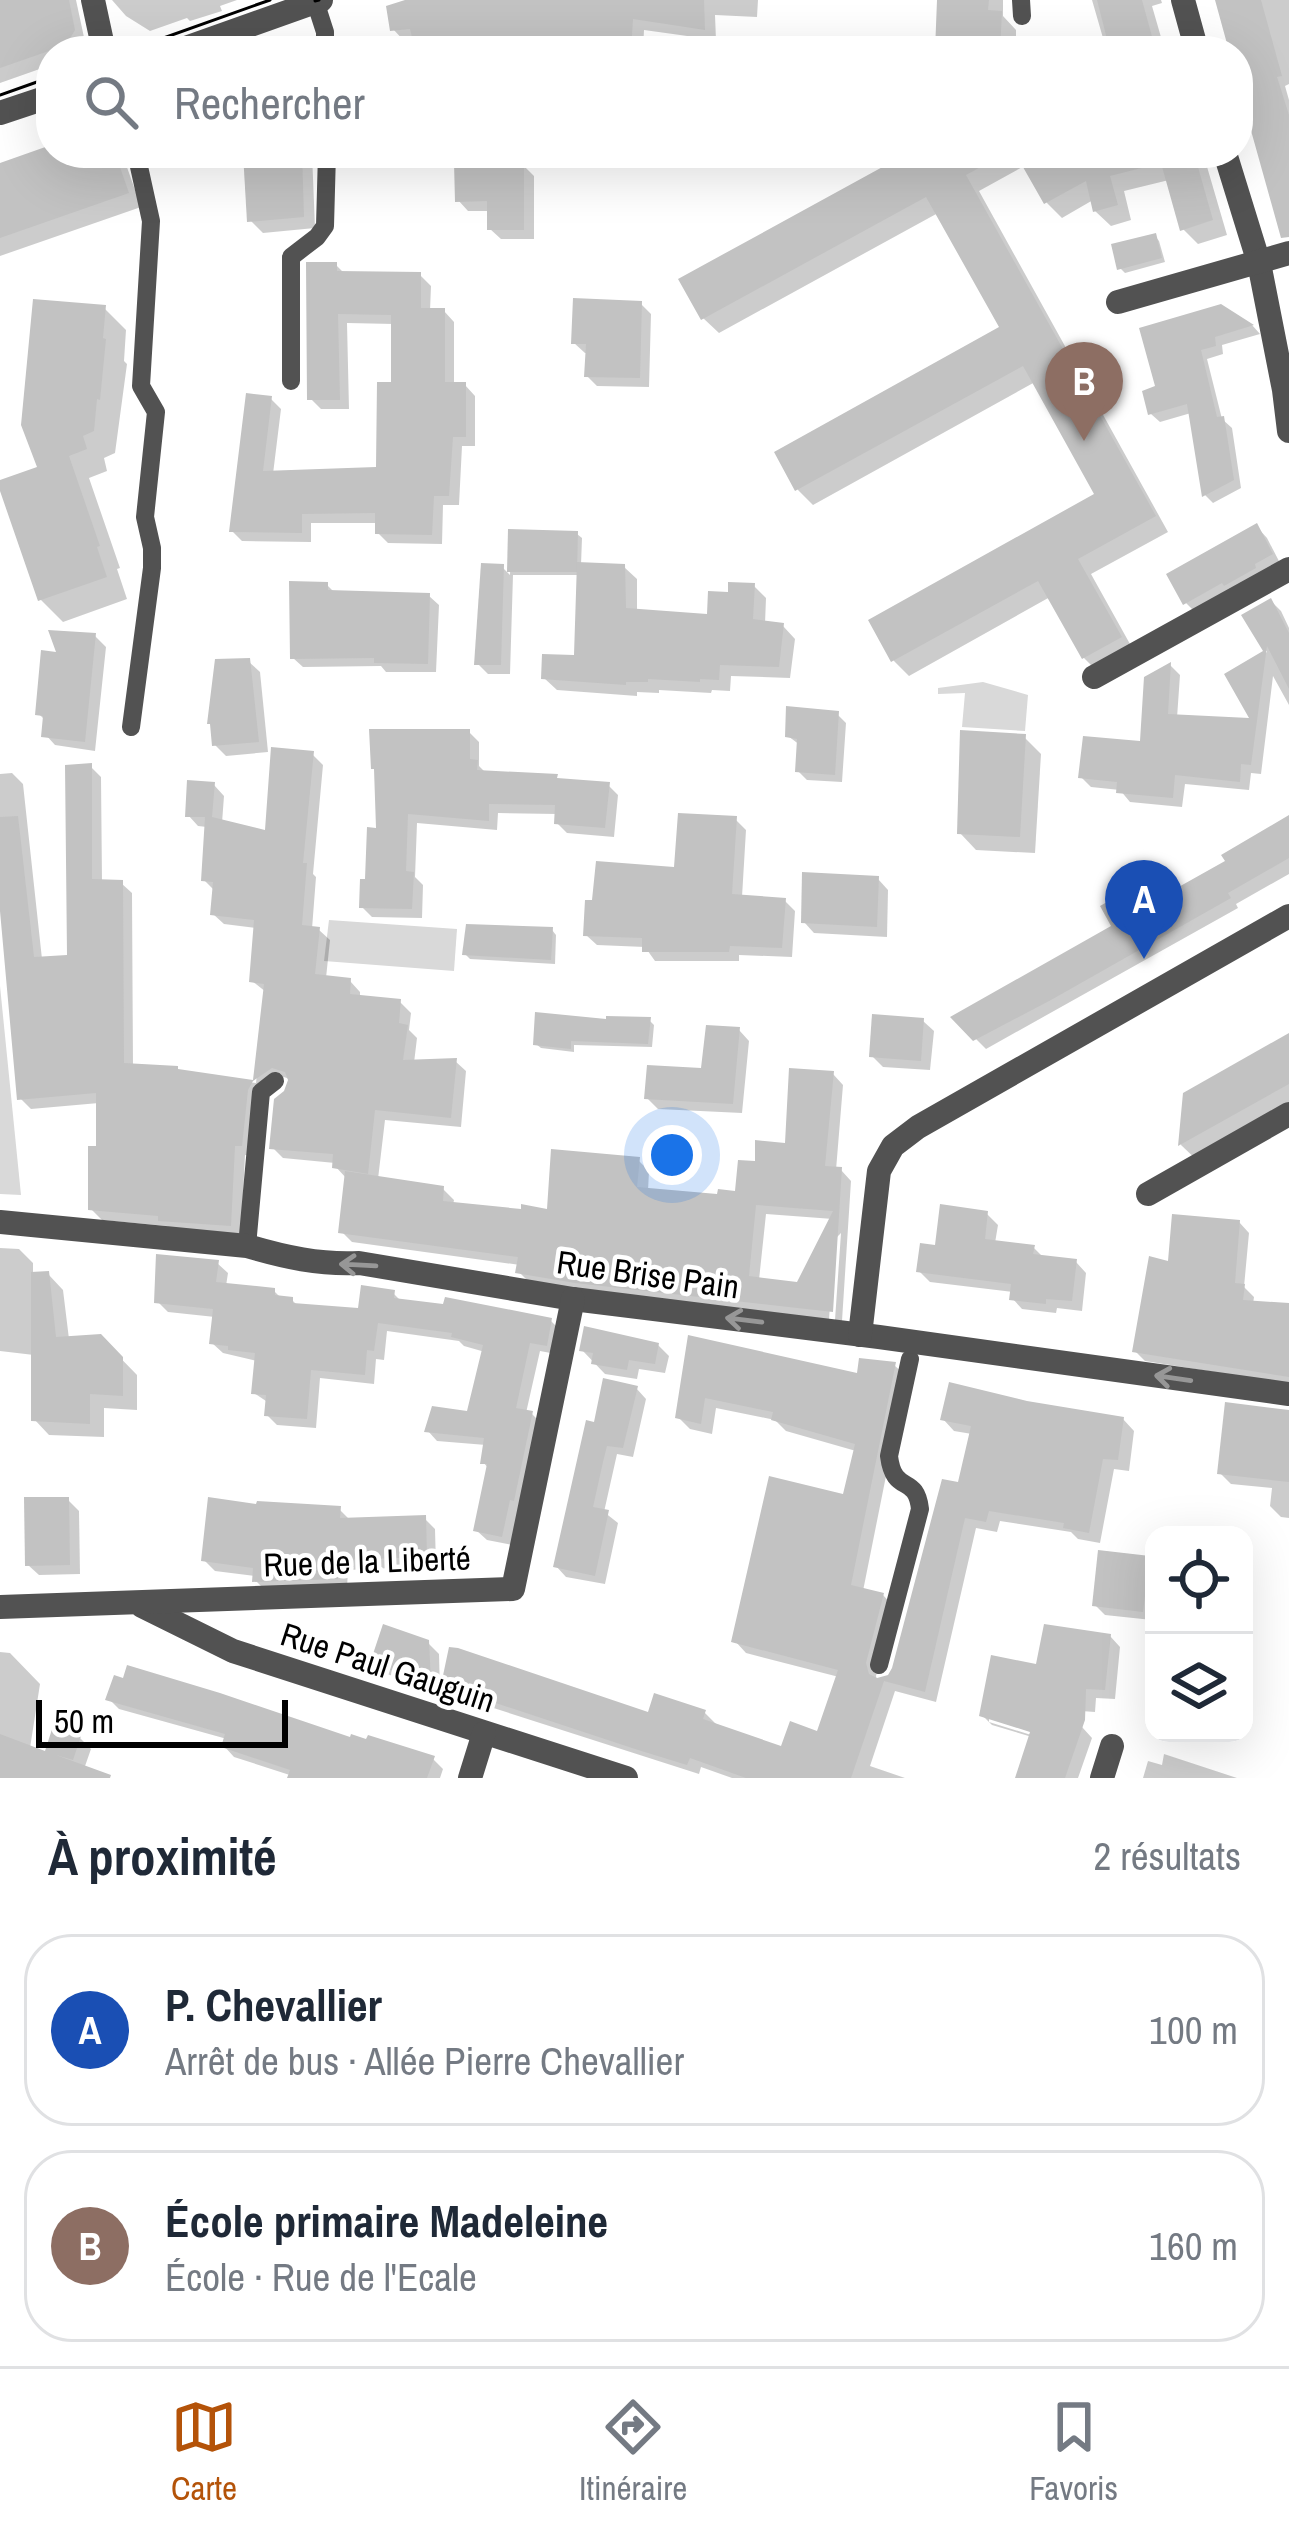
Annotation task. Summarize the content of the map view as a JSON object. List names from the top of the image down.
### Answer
{
  "streets": {
    "street": ["Rue Brise Pain", "Rue de la Liberté", "Rue Paul Gauguin"]
  },
  "crossings": [
    ["Rue Brise Pain", "Rue de la Liberté"],
    ["Rue de la Liberté", "Rue Paul Gauguin"]
  ],
  "one_way": ["Rue Brise Pain"],
  "scale_bar": "50 m",
  "page": {
    "search": "Rechercher",
    "pins": ["B", "A"],
    "scale": "50 m",
    "heading": ["À proximité", "2 résultats"],
    "list": [
      {
        "mark": "A",
        "name": "P. Chevallier",
        "note": "Arrêt de bus · Allée Pierre Chevallier",
        "value": "100 m"
      },
      {
        "mark": "B",
        "name": "École primaire Madeleine",
        "note": "École · Rue de l'Ecale",
        "value": "160 m"
      }
    ],
    "nav": ["Carte", "Itinéraire", "Favoris"]
  }
}
